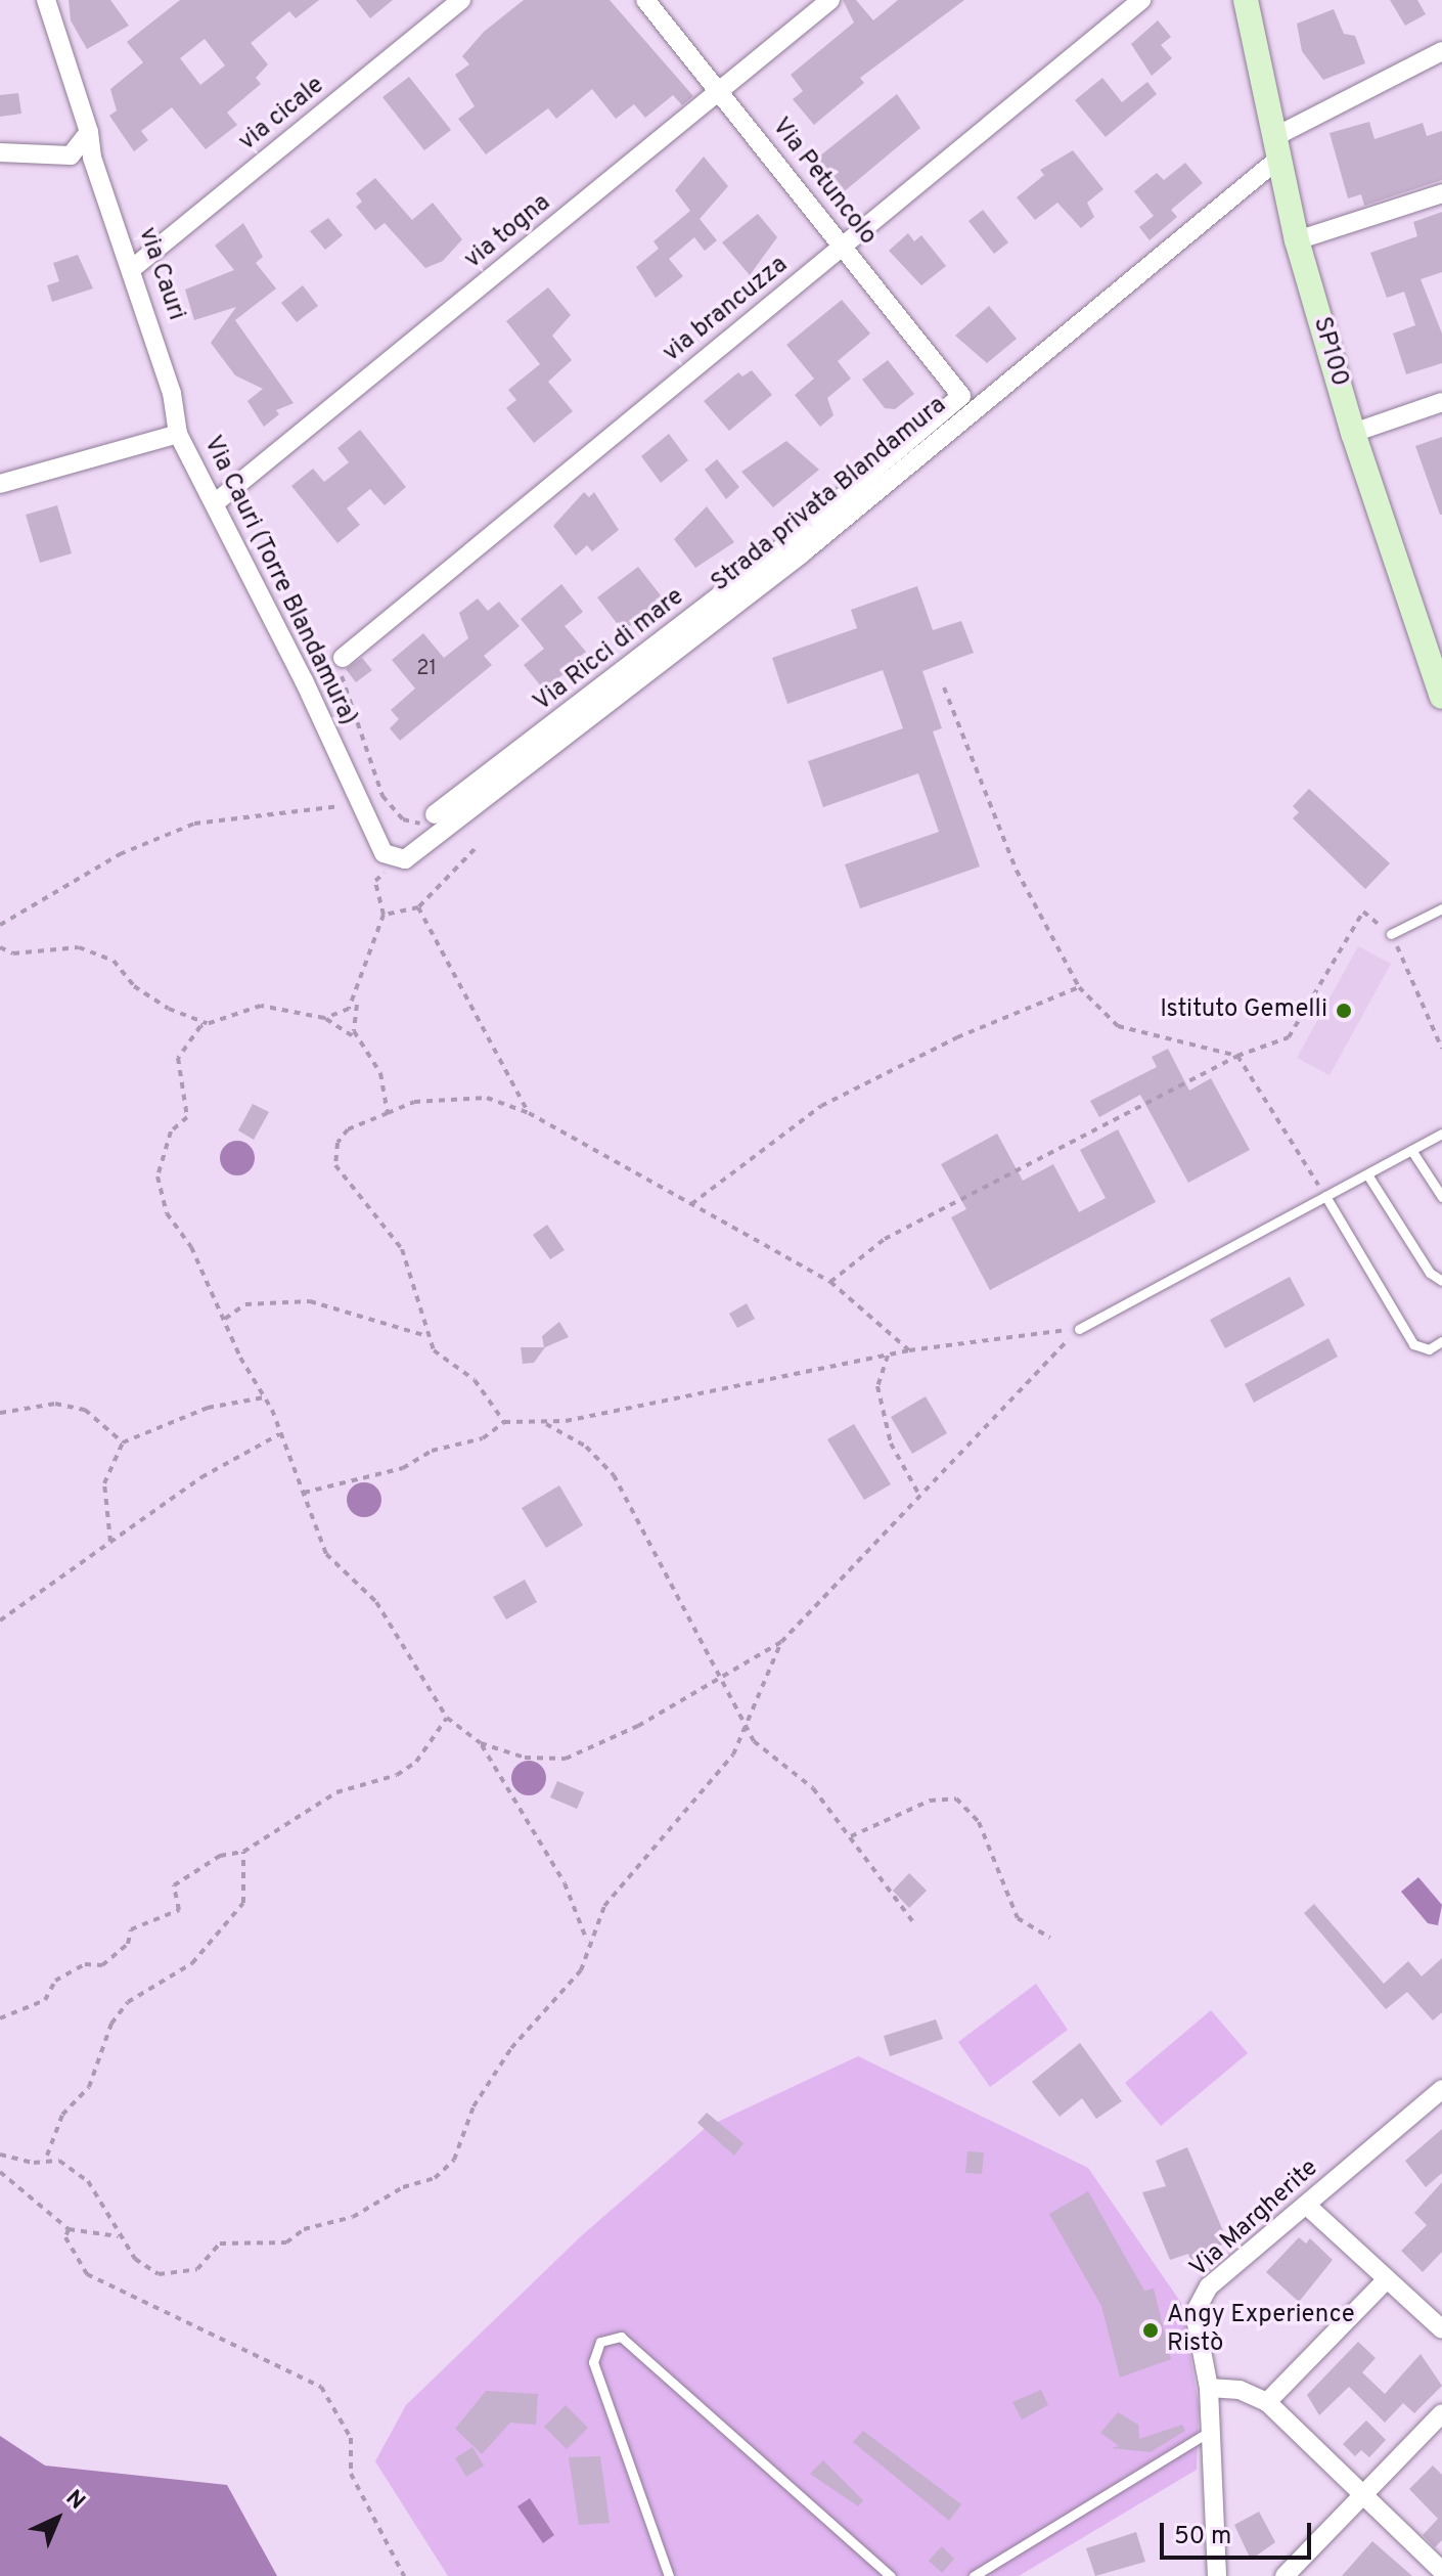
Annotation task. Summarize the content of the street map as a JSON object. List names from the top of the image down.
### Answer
{
  "streets": {
    "main road": ["SP100"],
    "street": [
      "via cicale",
      "Via Petuncolo",
      "via togna",
      "via Cauri",
      "via brancuzza",
      "Strada privata Blandamura",
      "Via Cauri (Torre Blandamura)",
      "Via Ricci di mare",
      "Via Margherite"
    ]
  },
  "crossings": [
    ["via cicale", "via Cauri"],
    ["Via Petuncolo", "via togna"],
    ["Via Petuncolo", "via brancuzza"],
    ["Via Petuncolo", "Strada privata Blandamura"],
    ["via togna", "Via Cauri (Torre Blandamura)"],
    ["via Cauri", "Via Cauri (Torre Blandamura)"],
    ["SP100", "Strada privata Blandamura"],
    ["Strada privata Blandamura", "Via Cauri (Torre Blandamura)"],
    ["Strada privata Blandamura", "Via Ricci di mare"]
  ],
  "places": ["Istituto Gemelli", "Angy Experience Ristò"],
  "house_numbers": ["21"],
  "scale_bar": "50 m",
  "north": "top right"
}
